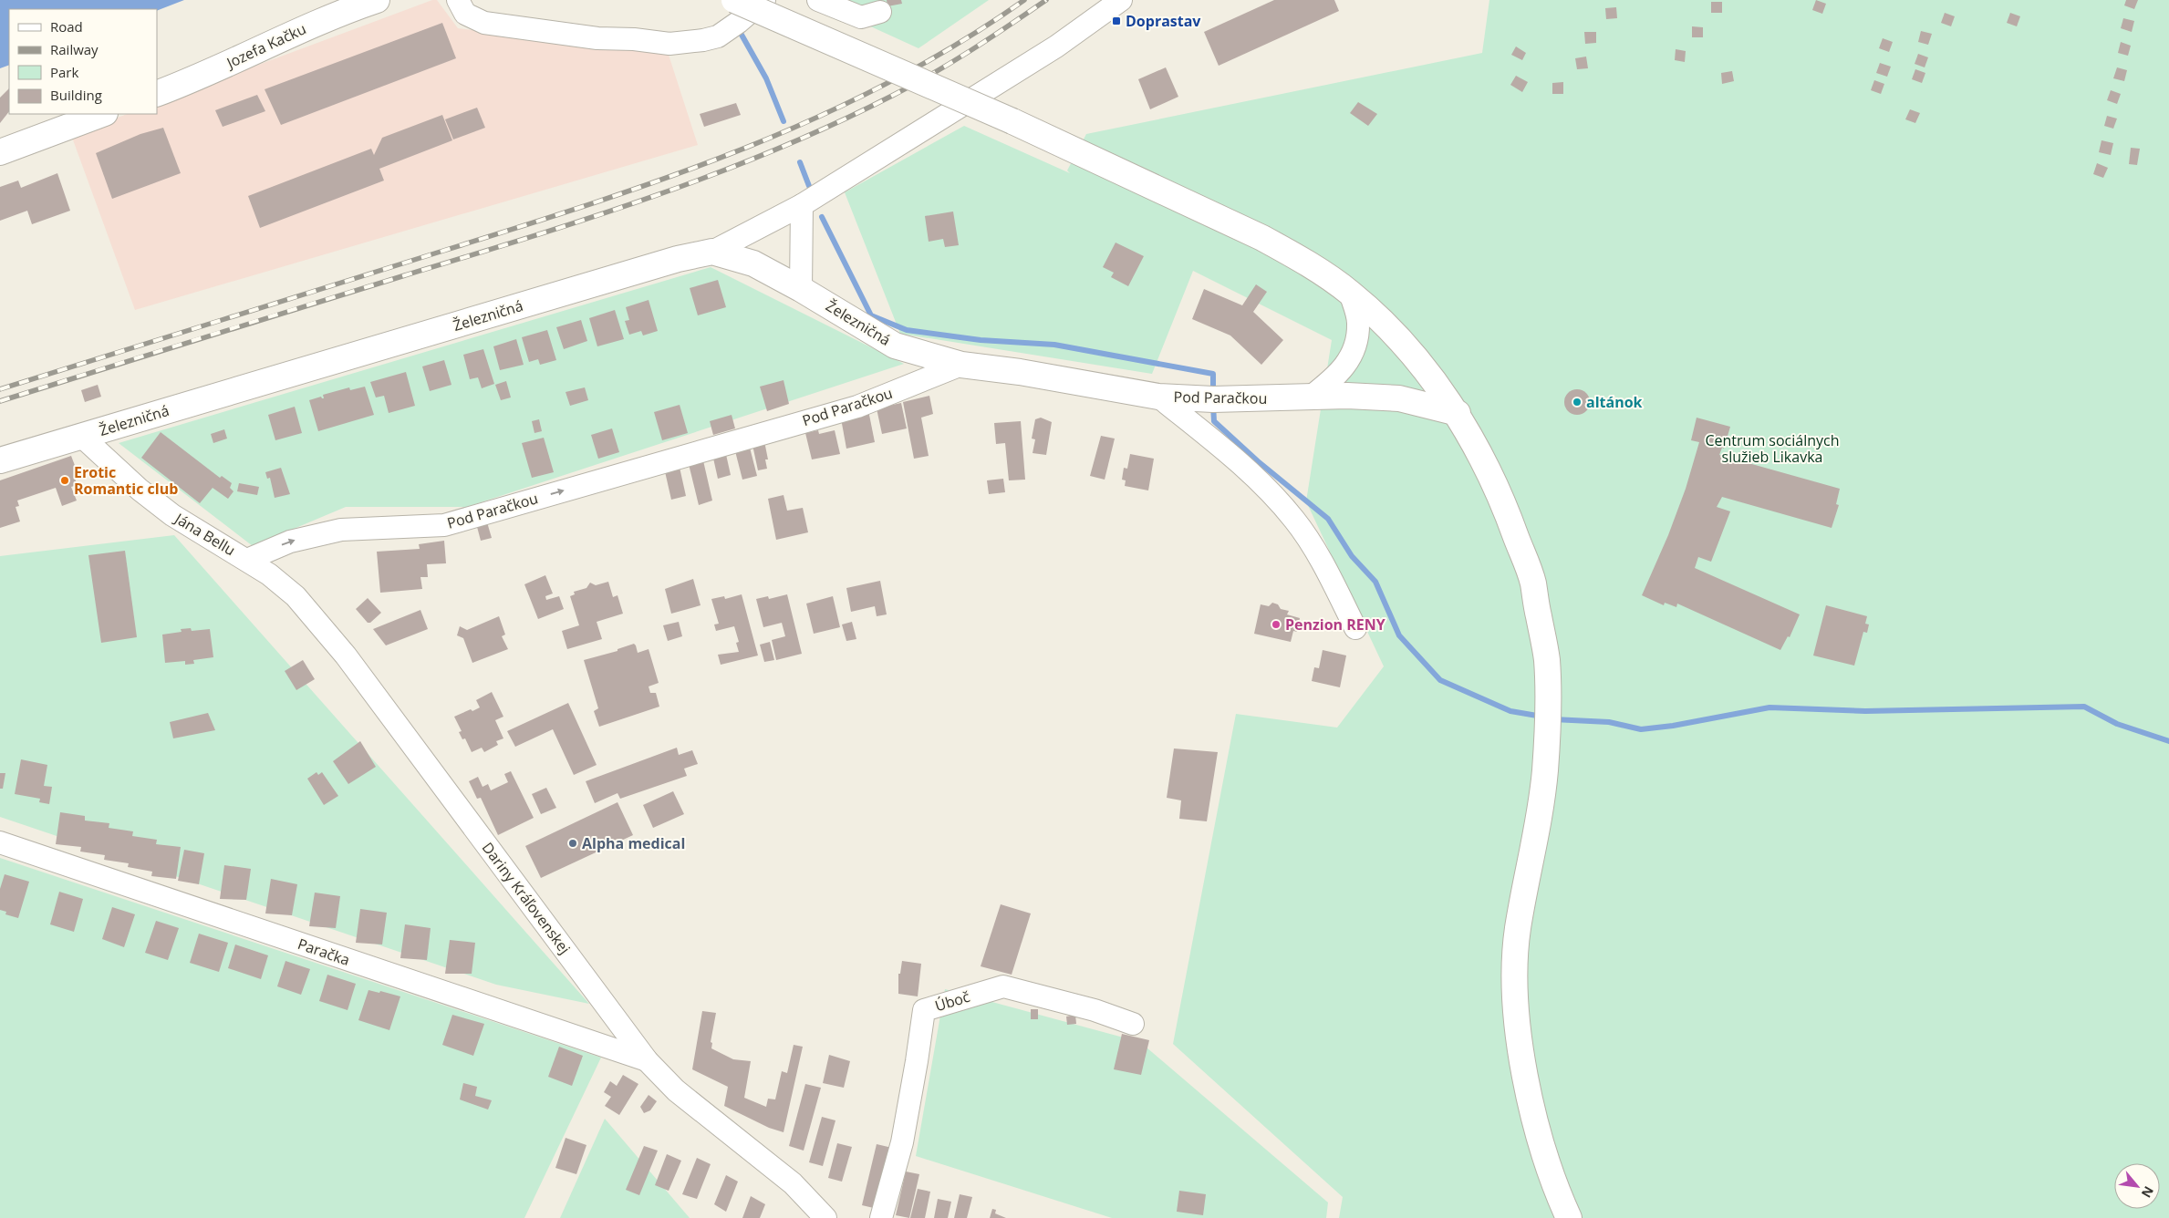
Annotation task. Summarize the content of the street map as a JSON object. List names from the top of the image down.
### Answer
{
  "streets": {
    "street": [
      "Jozefa Kačku",
      "Železničná",
      "Pod Paračkou",
      "Jána Bellu",
      "Dariny Kráľovenskej",
      "Paračka",
      "Úboč"
    ]
  },
  "crossings": [
    ["Železničná", "Pod Paračkou"],
    ["Železničná", "Jána Bellu"],
    ["Pod Paračkou", "Jána Bellu"],
    ["Pod Paračkou", "Dariny Kráľovenskej"],
    ["Jána Bellu", "Dariny Kráľovenskej"],
    ["Dariny Kráľovenskej", "Paračka"]
  ],
  "one_way": ["Pod Paračkou"],
  "parks": ["Centrum sociálnych služieb Likavka"],
  "places": {
    "transit": ["Doprastav"],
    "other": [
      "altánok",
      "Erotic Romantic club",
      "Penzion RENY",
      "Alpha medical"
    ]
  },
  "legend": [
    "Road",
    "Railway",
    "Park",
    "Building"
  ],
  "north": "bottom right"
}
